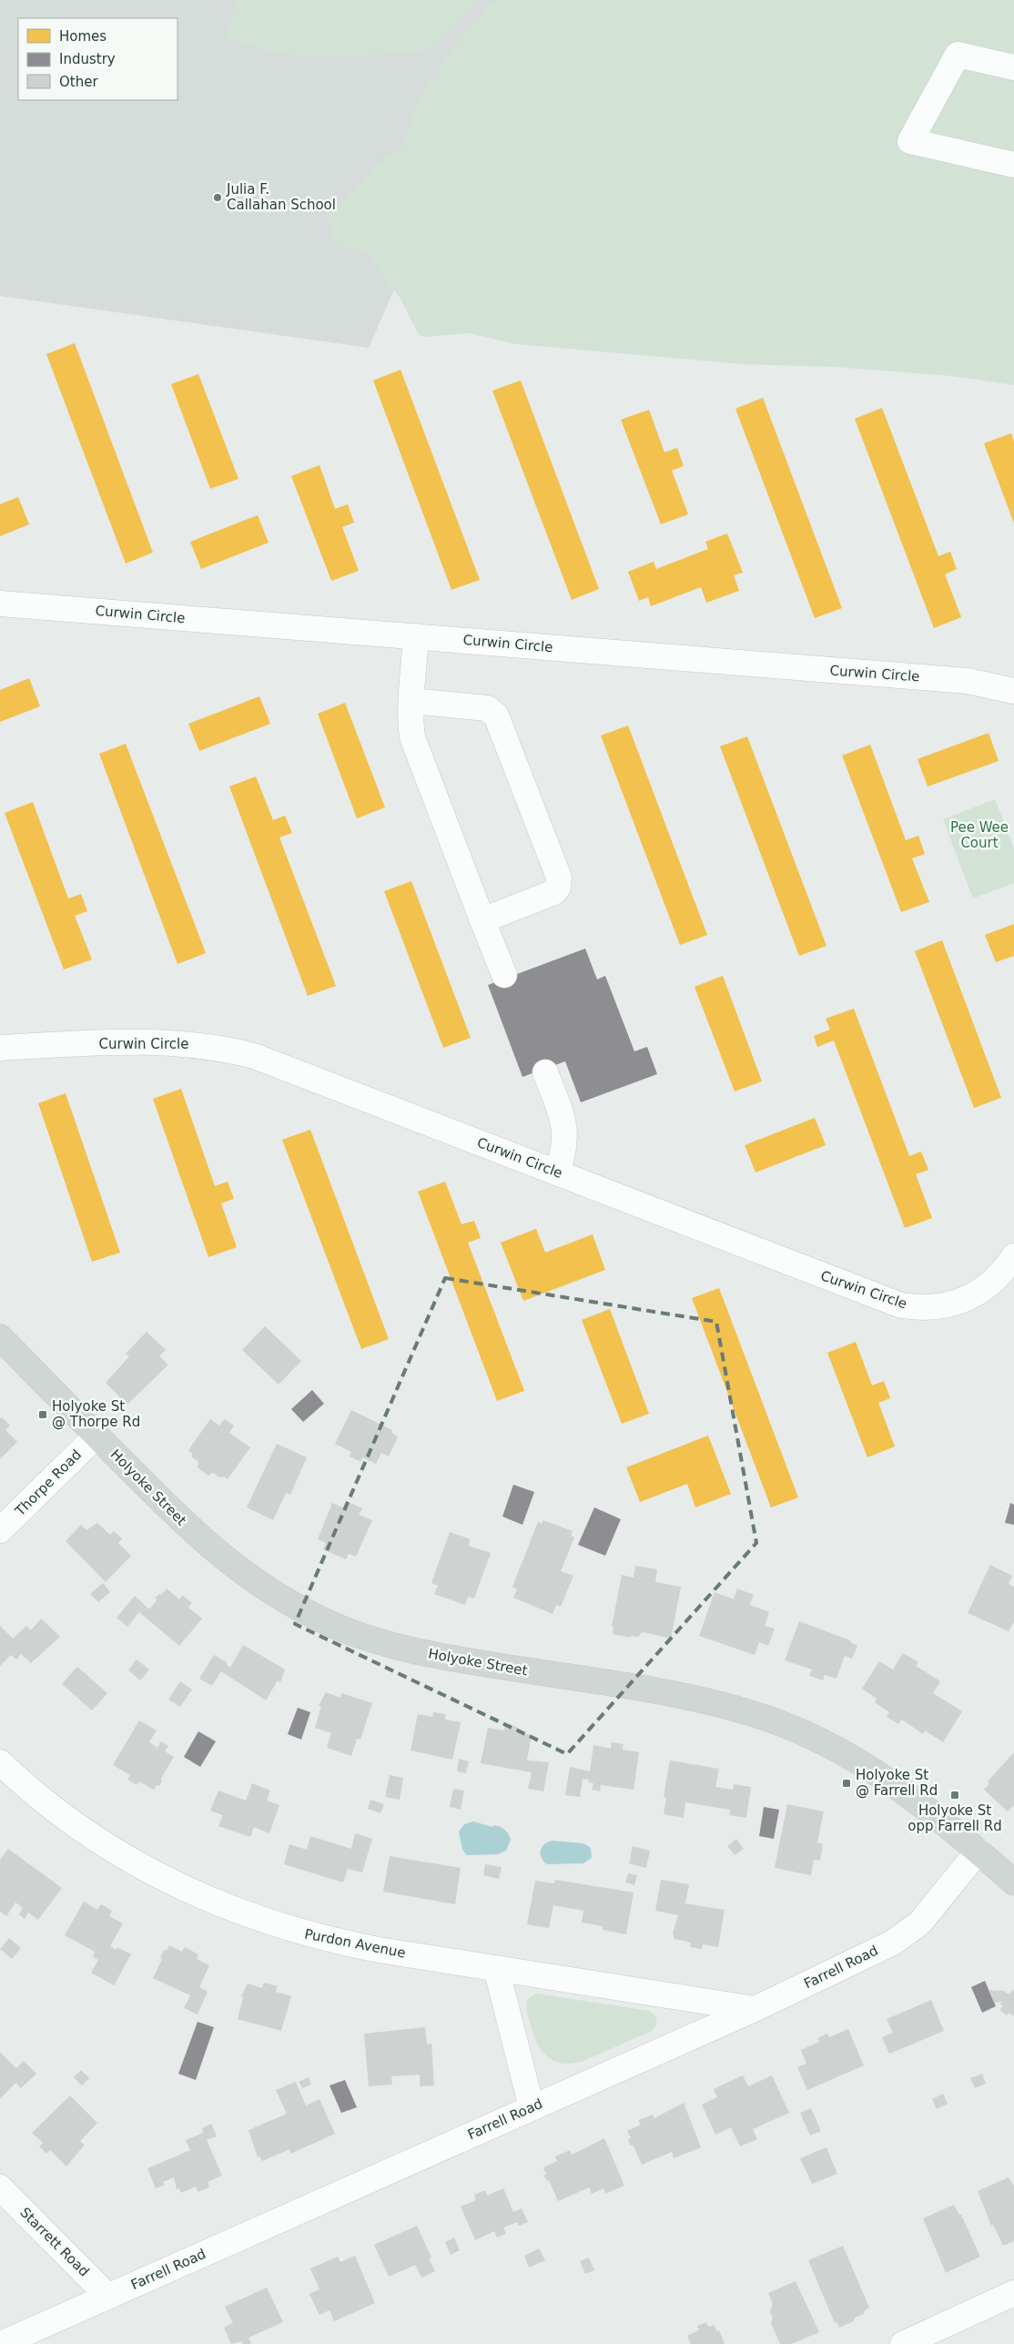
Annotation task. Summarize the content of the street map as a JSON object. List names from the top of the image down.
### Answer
{
  "streets": {
    "main road": ["Holyoke Street"],
    "street": [
      "Curwin Circle",
      "Thorpe Road",
      "Purdon Avenue",
      "Farrell Road",
      "Starrett Road"
    ]
  },
  "crossings": [
    ["Thorpe Road", "Holyoke Street"],
    ["Holyoke Street", "Farrell Road"],
    ["Purdon Avenue", "Farrell Road"],
    ["Farrell Road", "Starrett Road"]
  ],
  "parks": ["Pee Wee Court"],
  "places": {
    "other": ["Julia F. Callahan School"],
    "transit": ["Holyoke St @ Thorpe Rd", "Holyoke St @ Farrell Rd", "Holyoke St opp Farrell Rd"]
  },
  "legend": ["Homes", "Industry", "Other"]
}
